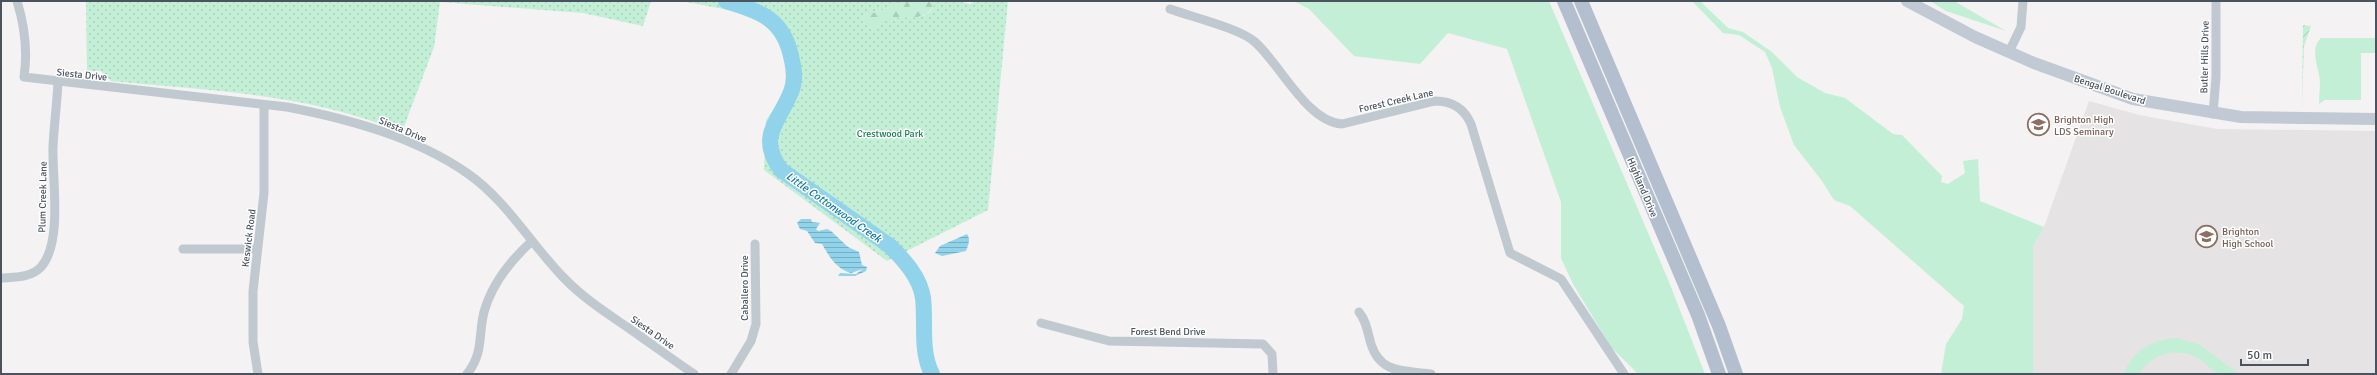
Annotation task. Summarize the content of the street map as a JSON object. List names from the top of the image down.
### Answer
{
  "streets": {
    "main road": ["Bengal Boulevard", "Highland Drive"],
    "street": [
      "Butler Hills Drive",
      "Siesta Drive",
      "Forest Creek Lane",
      "Plum Creek Lane",
      "Keswick Road",
      "Caballero Drive",
      "Forest Bend Drive"
    ]
  },
  "crossings": [
    ["Butler Hills Drive", "Bengal Boulevard"],
    ["Siesta Drive", "Plum Creek Lane"],
    ["Siesta Drive", "Keswick Road"]
  ],
  "water": ["Little Cottonwood Creek"],
  "parks": ["Crestwood Park"],
  "places": {
    "school or university": ["Brighton High LDS Seminary", "Brighton High School"]
  },
  "scale_bar": "50 m"
}
